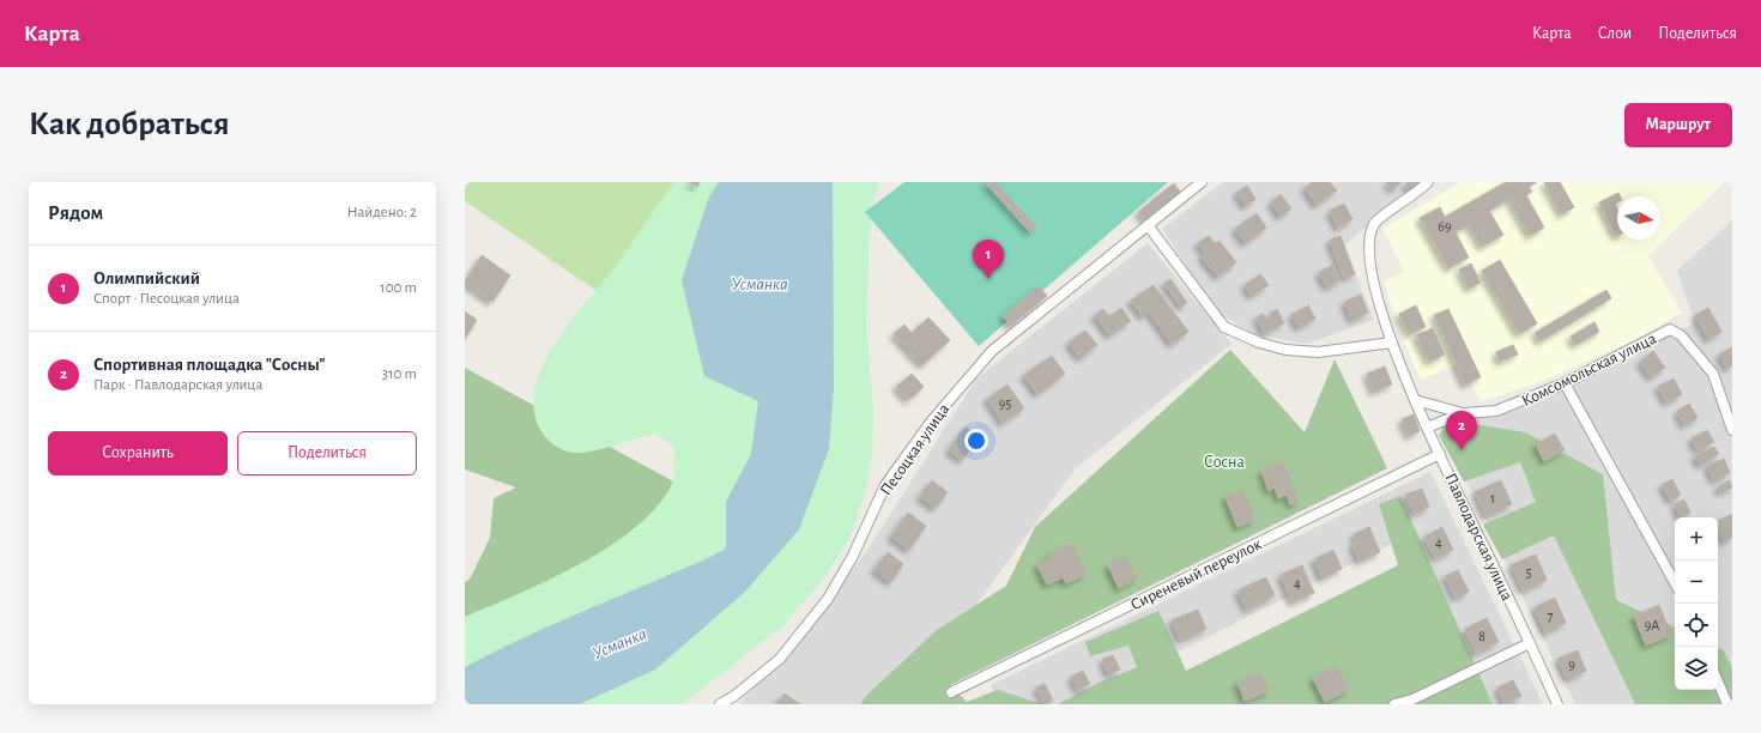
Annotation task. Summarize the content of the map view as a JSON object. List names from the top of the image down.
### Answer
{
  "streets": {
    "street": [
      "Комсомольская улица",
      "Песоцкая улица",
      "Павлодарская улица",
      "Сиреневый переулок"
    ]
  },
  "crossings": [
    ["Комсомольская улица", "Павлодарская улица"],
    ["Павлодарская улица", "Сиреневый переулок"]
  ],
  "water": ["Усманка"],
  "parks": ["Сосна"],
  "house_numbers": [
    "69",
    "95",
    "1",
    "4",
    "5",
    "4",
    "7",
    "9А",
    "8",
    "9"
  ],
  "north": "right",
  "page": {
    "header": "Карта",
    "nav": ["Карта", "Слои", "Поделиться"],
    "buttons": [
      "Маршрут",
      ["Сохранить", "Поделиться"]
    ],
    "title": "Как добраться",
    "heading": ["Рядом", "Найдено: 2"],
    "pins": ["1", "2"],
    "list": [
      {
        "mark": "1",
        "name": "Олимпийский",
        "note": "Спорт · Песоцкая улица",
        "value": "100 m"
      },
      {
        "mark": "2",
        "name": "Спортивная площадка \"Сосны\"",
        "note": "Парк · Павлодарская улица",
        "value": "310 m"
      }
    ],
    "map_buttons": ["+", "−"]
  }
}
